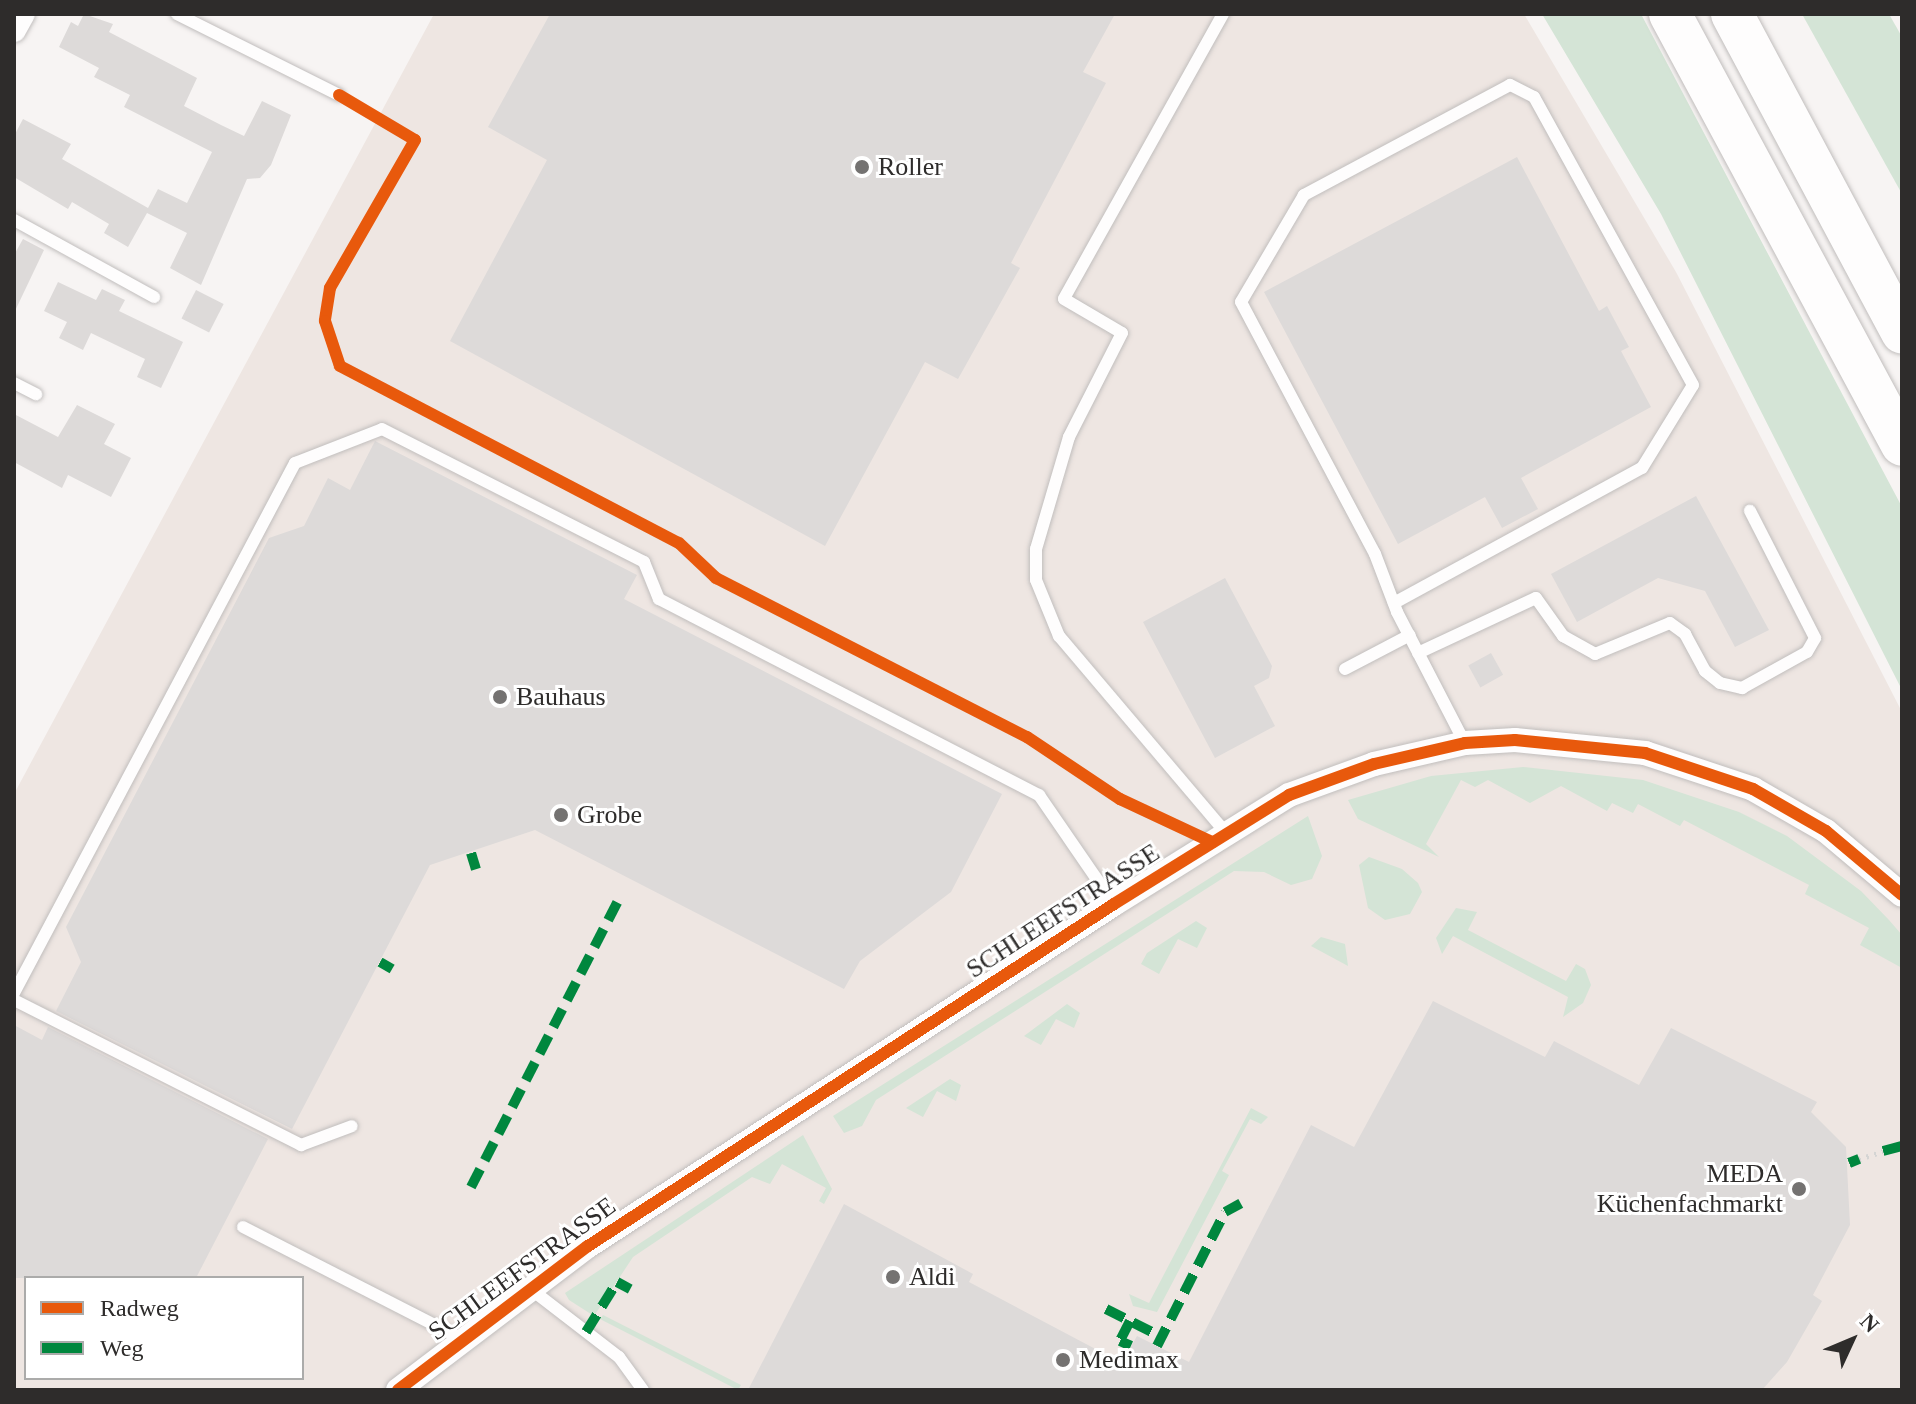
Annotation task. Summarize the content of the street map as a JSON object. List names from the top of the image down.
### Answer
{
  "streets": {
    "street": ["SCHLEEFSTRASSE"]
  },
  "places": [
    "Roller",
    "Bauhaus",
    "Grobe",
    "MEDA Küchenfachmarkt",
    "Aldi",
    "Medimax"
  ],
  "legend": ["Radweg", "Weg"],
  "north": "top right"
}
